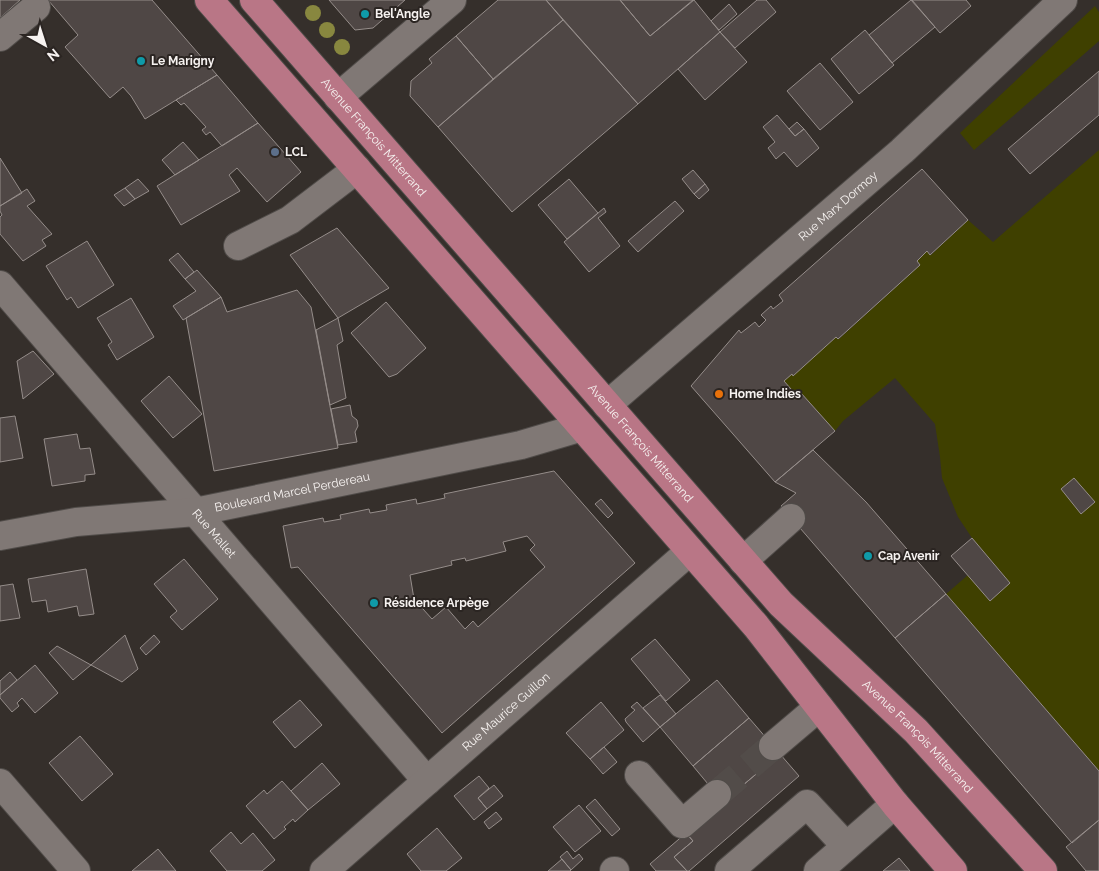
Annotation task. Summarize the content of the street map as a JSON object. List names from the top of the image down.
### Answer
{
  "streets": {
    "main road": ["Avenue François Mitterrand"],
    "street": [
      "Rue Marx Dormoy",
      "Boulevard Marcel Perdereau",
      "Rue Mallet",
      "Rue Maurice Guillon"
    ]
  },
  "crossings": [
    ["Avenue François Mitterrand", "Rue Marx Dormoy"],
    ["Boulevard Marcel Perdereau", "Rue Mallet"],
    ["Rue Mallet", "Rue Maurice Guillon"]
  ],
  "places": [
    "Bel'Angle",
    "Le Marigny",
    "LCL",
    "Home Indies",
    "Cap Avenir",
    "Résidence Arpège"
  ],
  "north": "bottom right"
}
